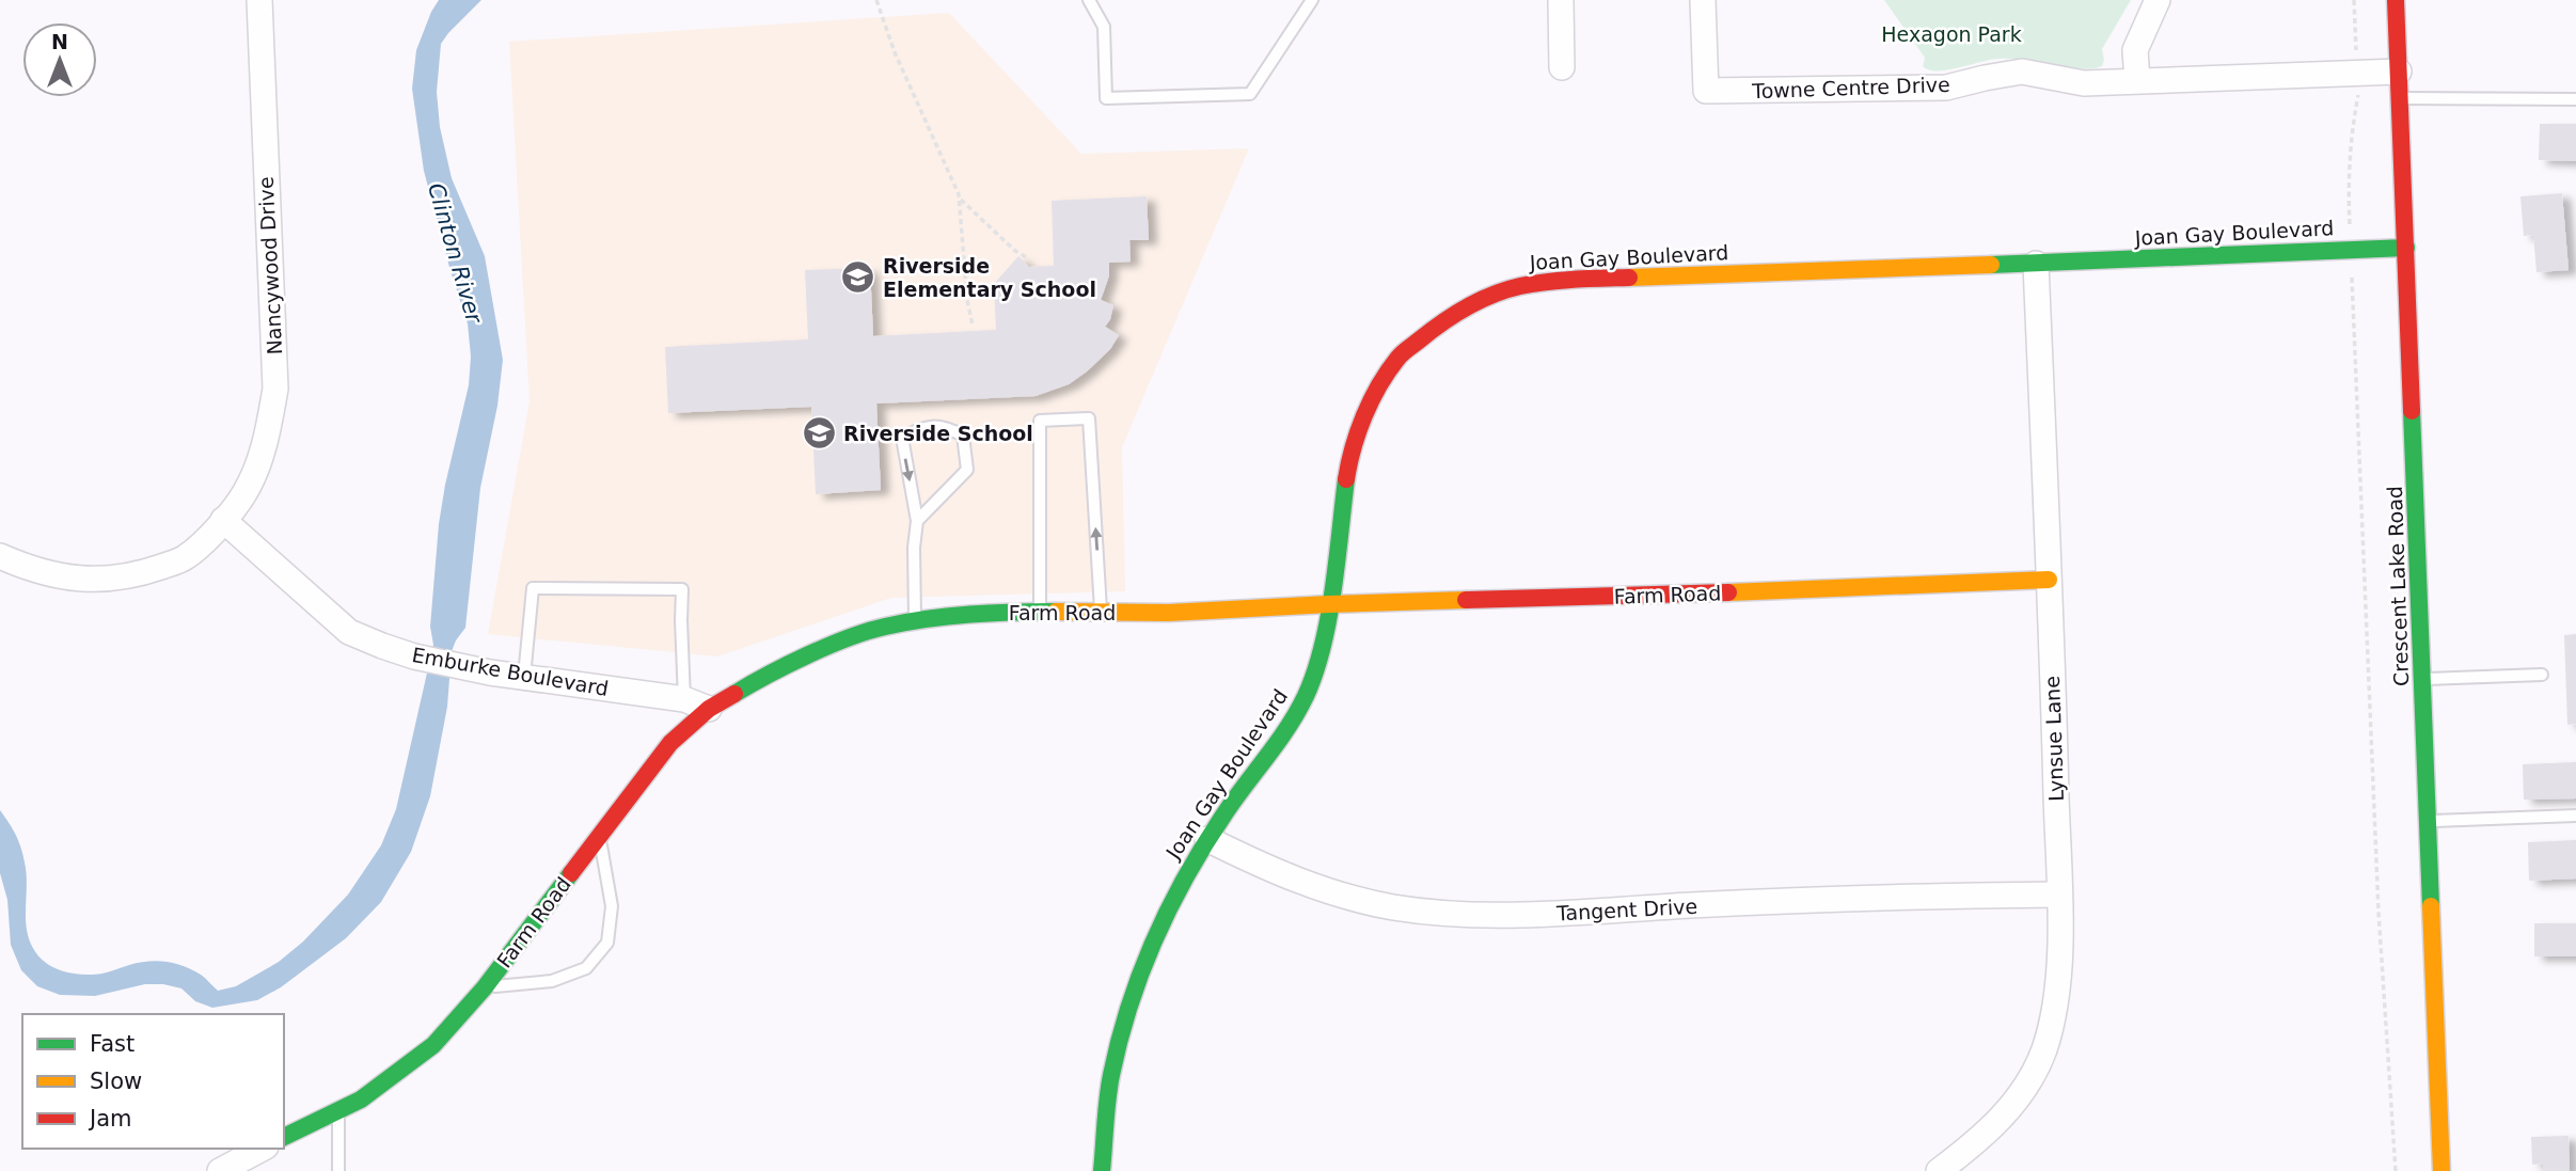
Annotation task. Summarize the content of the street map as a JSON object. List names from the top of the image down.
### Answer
{
  "streets": {
    "street": [
      "Towne Centre Drive",
      "Joan Gay Boulevard",
      "Nancywood Drive",
      "Crescent Lake Road",
      "Farm Road",
      "Emburke Boulevard",
      "Lynsue Lane",
      "Tangent Drive"
    ]
  },
  "crossings": [
    ["Towne Centre Drive", "Crescent Lake Road"],
    ["Joan Gay Boulevard", "Crescent Lake Road"],
    ["Joan Gay Boulevard", "Farm Road"],
    ["Joan Gay Boulevard", "Lynsue Lane"],
    ["Joan Gay Boulevard", "Tangent Drive"],
    ["Nancywood Drive", "Emburke Boulevard"],
    ["Farm Road", "Emburke Boulevard"],
    ["Farm Road", "Lynsue Lane"],
    ["Lynsue Lane", "Tangent Drive"]
  ],
  "water": ["Clinton River"],
  "parks": ["Hexagon Park"],
  "places": {
    "school or university": ["Riverside Elementary School", "Riverside School"]
  },
  "legend": ["Fast", "Slow", "Jam"],
  "north": "top"
}
